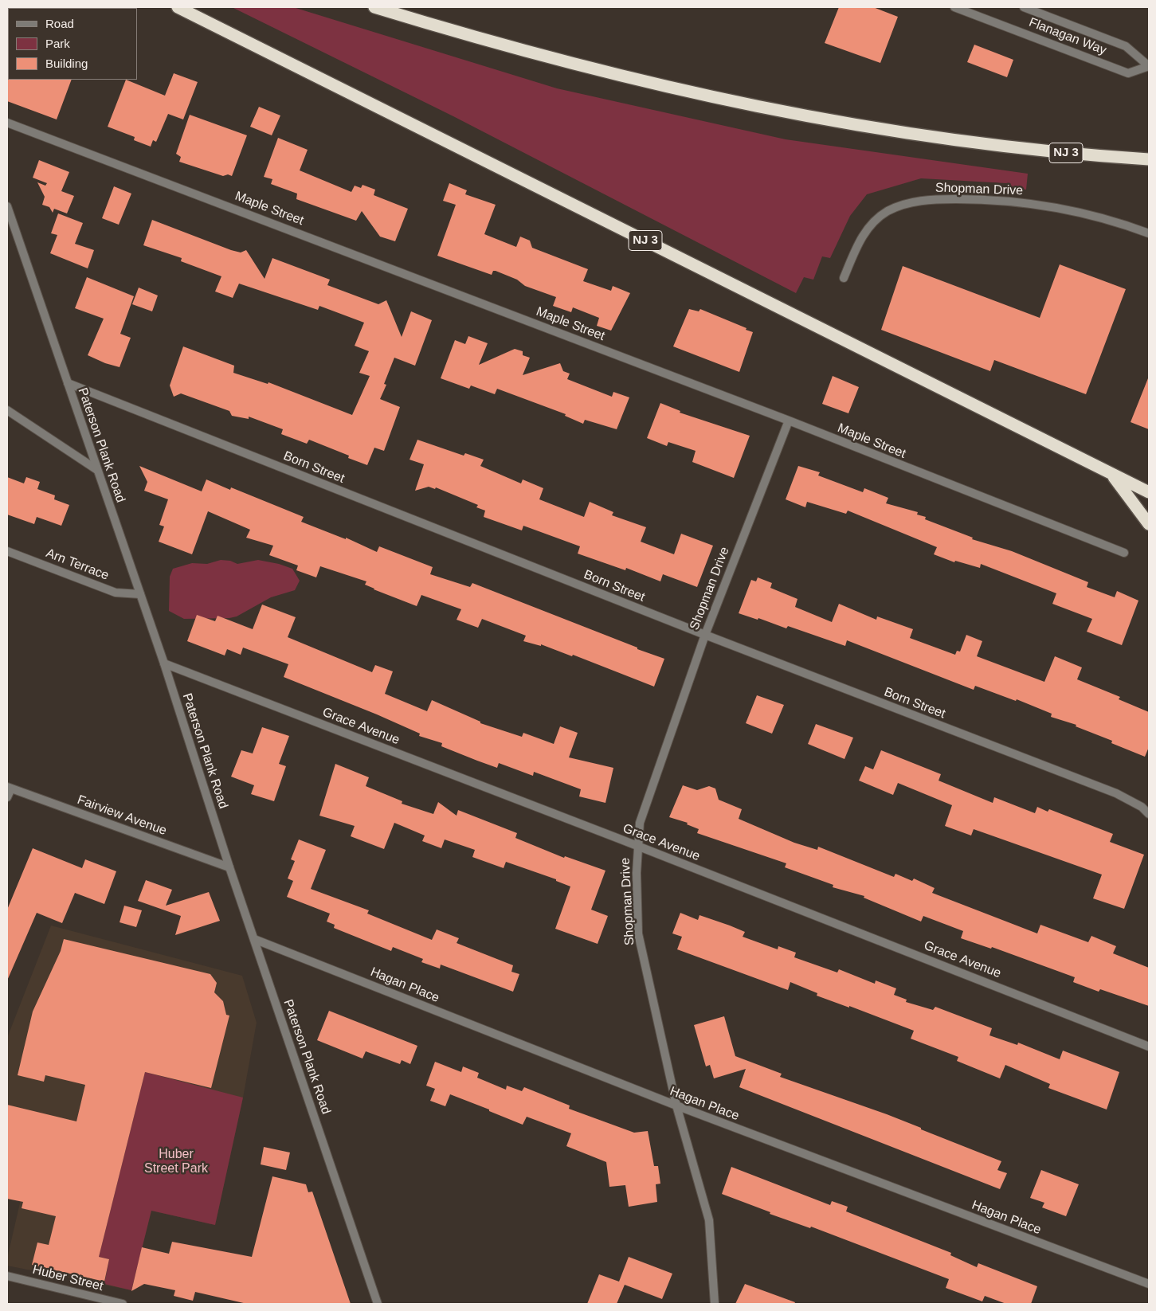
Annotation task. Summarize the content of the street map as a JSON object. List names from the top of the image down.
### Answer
{
  "streets": {
    "highway": ["NJ 3"],
    "street": [
      "Flanagan Way",
      "Shopman Drive",
      "Maple Street",
      "Paterson Plank Road",
      "Born Street",
      "Arn Terrace",
      "Grace Avenue",
      "Fairview Avenue",
      "Hagan Place",
      "Huber Street"
    ]
  },
  "crossings": [
    ["Shopman Drive", "Maple Street"],
    ["Shopman Drive", "Born Street"],
    ["Shopman Drive", "Grace Avenue"],
    ["Shopman Drive", "Hagan Place"],
    ["Paterson Plank Road", "Born Street"],
    ["Paterson Plank Road", "Arn Terrace"],
    ["Paterson Plank Road", "Grace Avenue"],
    ["Paterson Plank Road", "Fairview Avenue"],
    ["Paterson Plank Road", "Hagan Place"]
  ],
  "parks": ["Huber Street Park"],
  "legend": ["Road", "Park", "Building"]
}
